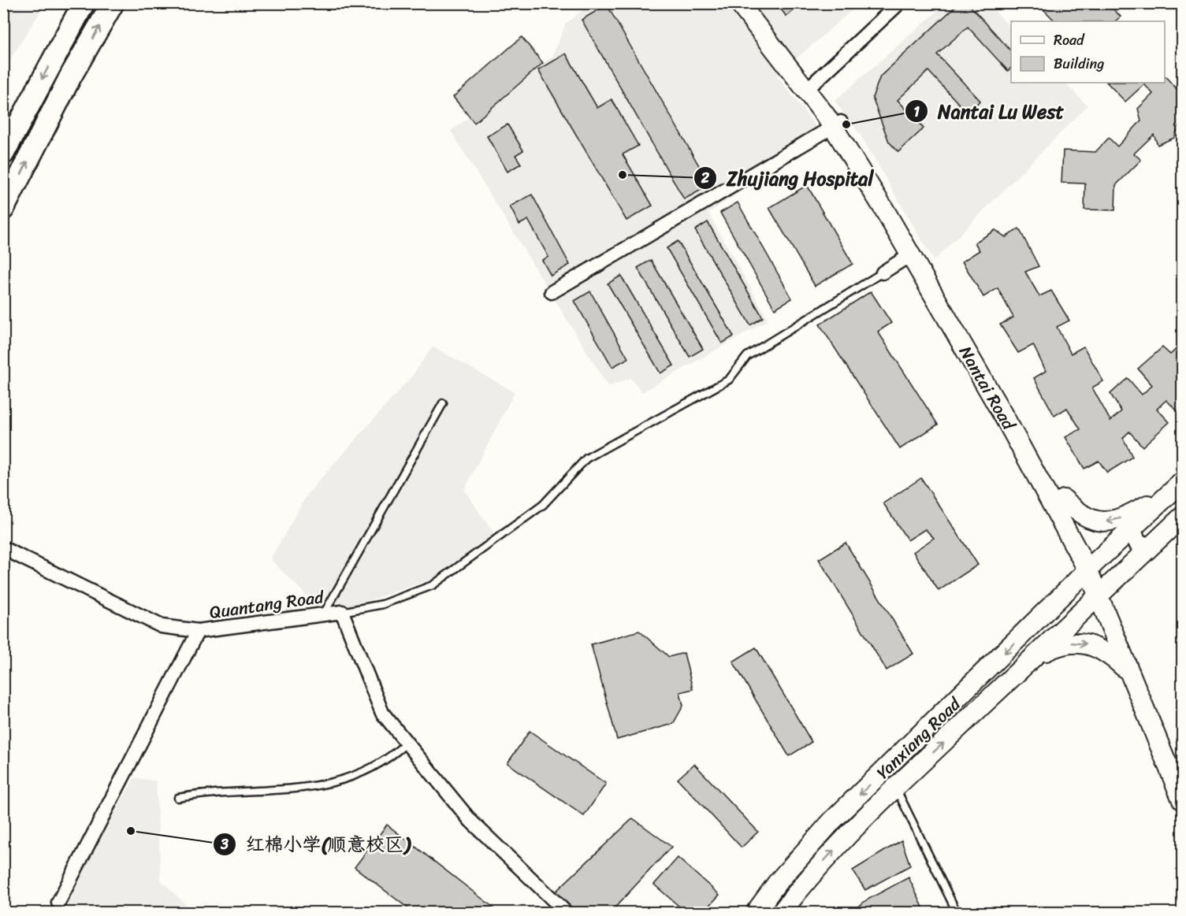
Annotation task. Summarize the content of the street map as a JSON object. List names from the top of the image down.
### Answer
{
  "streets": {
    "main road": ["Nantai Road", "Yanxiang Road"],
    "street": ["Quantang Road"]
  },
  "crossings": [
    ["Nantai Road", "Yanxiang Road"]
  ],
  "places": ["Nantai Lu West", "Zhujiang Hospital", "红棉小学(顺意校区)"],
  "legend": ["Road", "Building"]
}
